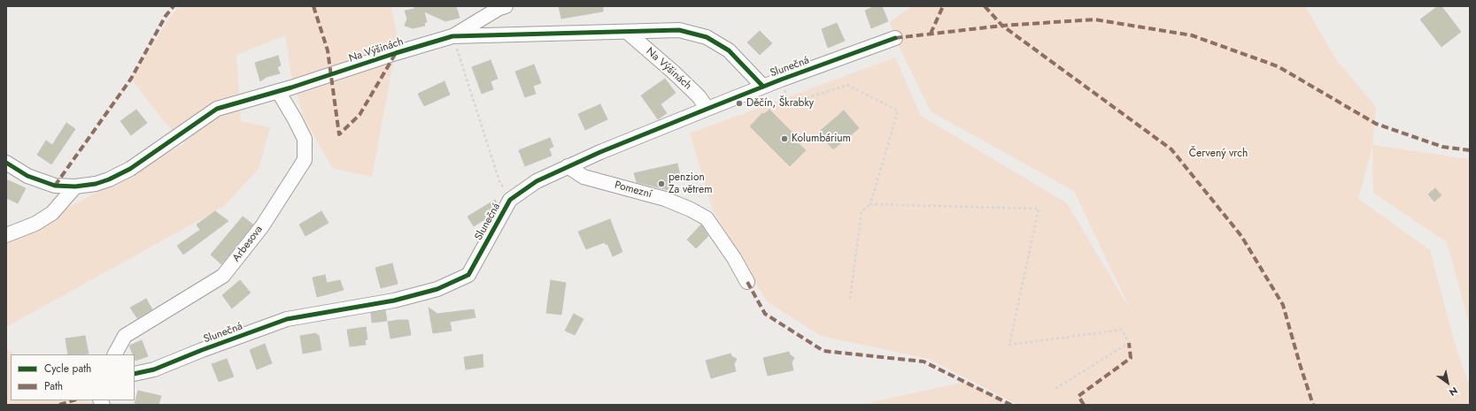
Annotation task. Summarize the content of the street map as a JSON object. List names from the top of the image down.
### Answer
{
  "streets": {
    "street": [
      "Na Výšinách",
      "Slunečná",
      "Pomezní",
      "Arbesova"
    ]
  },
  "crossings": [
    ["Na Výšinách", "Slunečná"],
    ["Na Výšinách", "Arbesova"],
    ["Slunečná", "Pomezní"]
  ],
  "parks": ["Červený vrch"],
  "places": ["Děčín, Škrabky", "Kolumbárium", "penzion Za větrem"],
  "legend": ["Cycle path", "Path"],
  "north": "bottom right"
}
